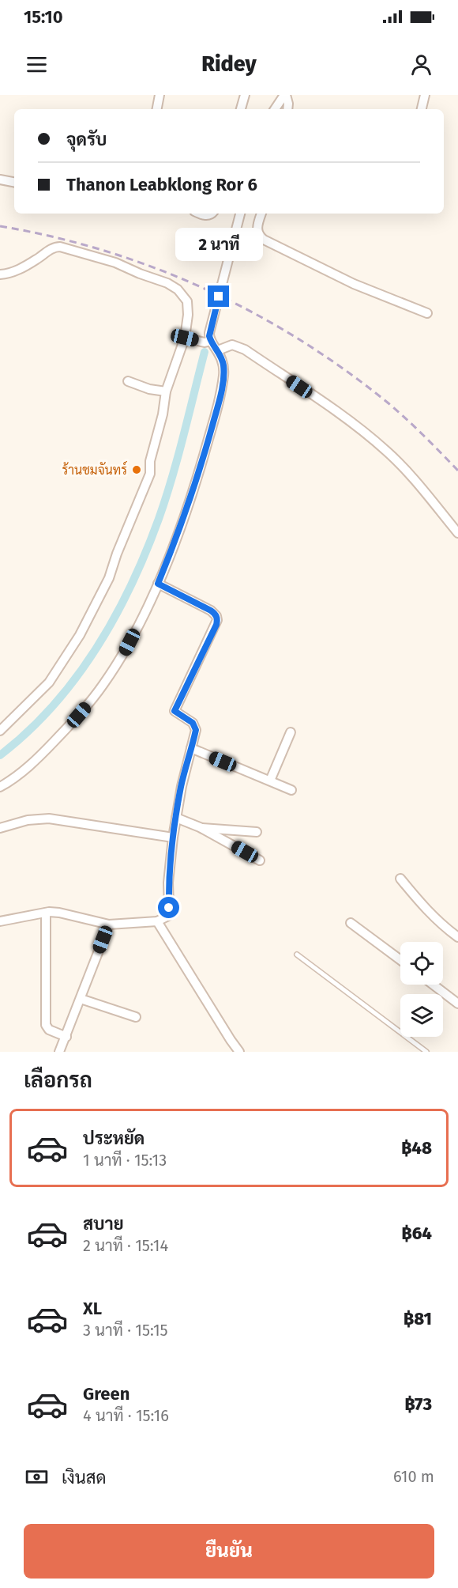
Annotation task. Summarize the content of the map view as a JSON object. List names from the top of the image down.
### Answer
{
  "places": ["ร้านชมจันทร์"],
  "page": {
    "status": "15:10",
    "header": "Ridey",
    "banner": ["จุดรับ", "Thanon Leabklong Ror 6"],
    "bubble": "2 นาที",
    "heading": "เลือกรถ",
    "list": [
      {
        "name": "ประหยัด",
        "note": "1 นาที · 15:13",
        "value": "฿48"
      },
      {
        "name": "สบาย",
        "note": "2 นาที · 15:14",
        "value": "฿64"
      },
      {
        "name": "XL",
        "note": "3 นาที · 15:15",
        "value": "฿81"
      },
      {
        "name": "Green",
        "note": "4 นาที · 15:16",
        "value": "฿73"
      }
    ],
    "pay": ["เงินสด", "610 m"],
    "buttons": "ยืนยัน"
  }
}
